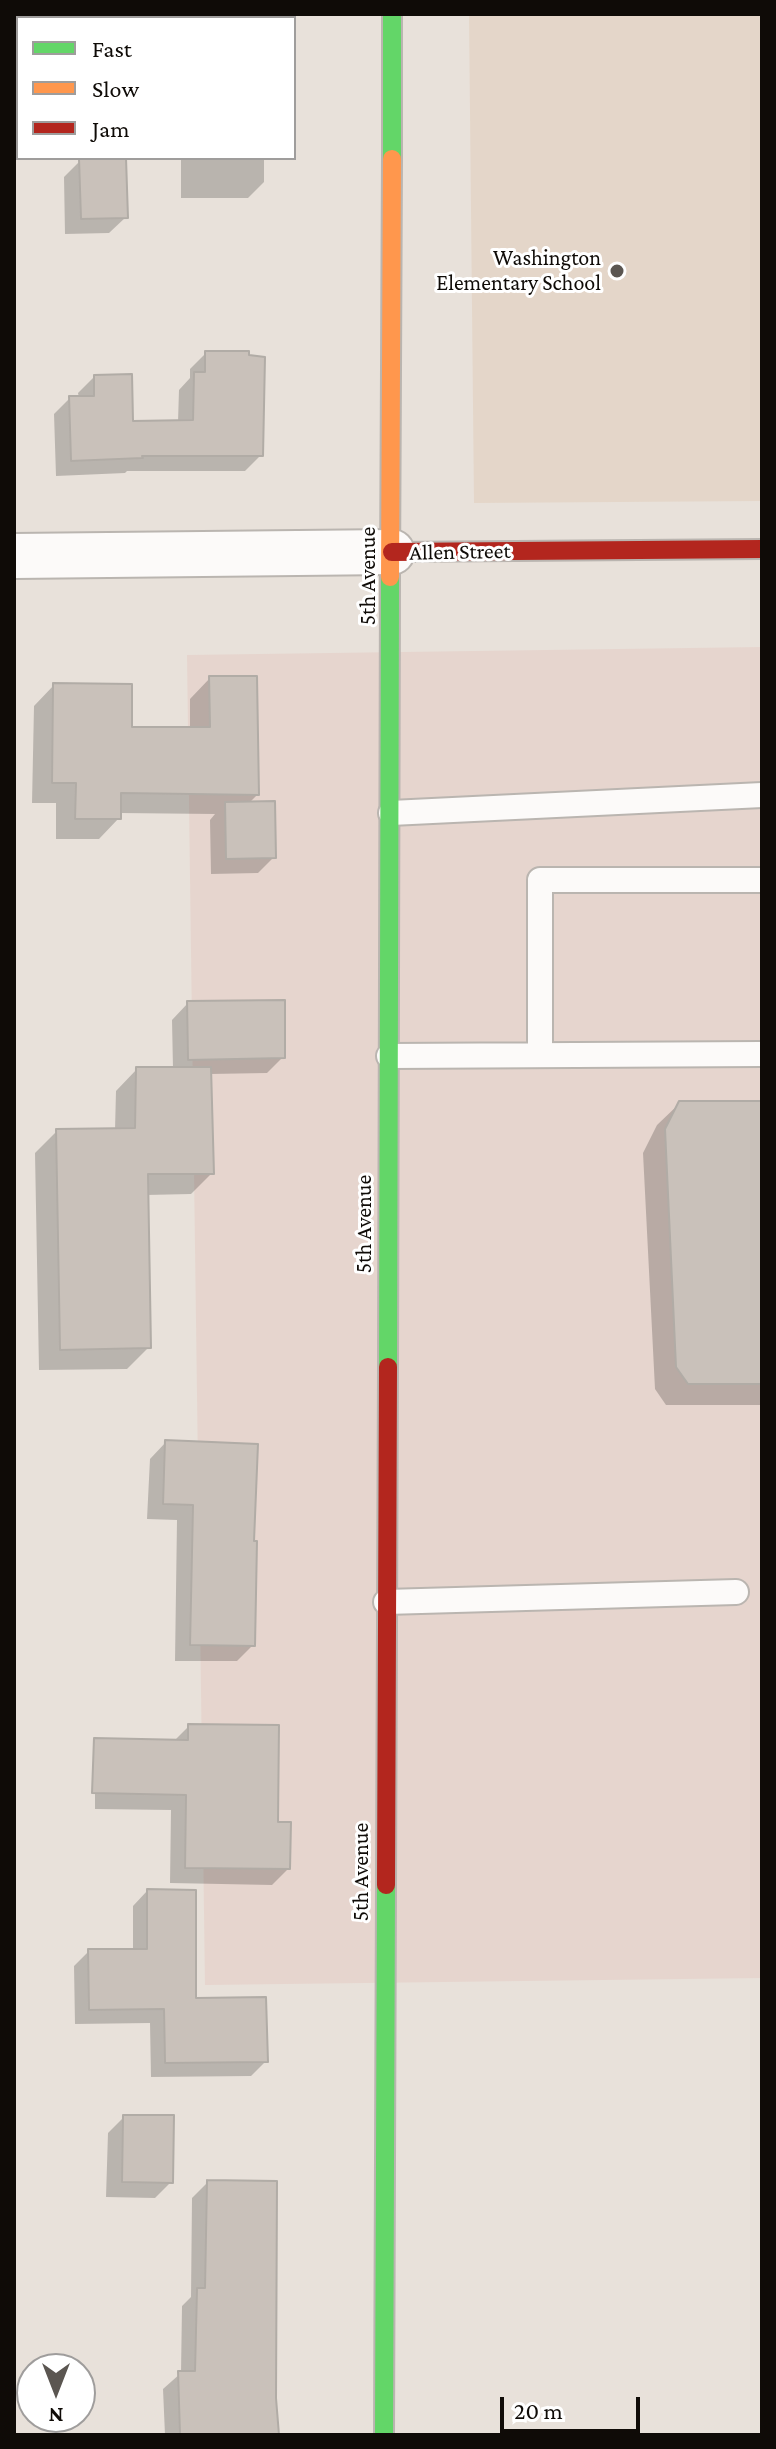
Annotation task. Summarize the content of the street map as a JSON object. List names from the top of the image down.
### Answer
{
  "streets": {
    "street": ["Allen Street", "5th Avenue"]
  },
  "crossings": [
    ["Allen Street", "5th Avenue"]
  ],
  "places": ["Washington Elementary School"],
  "legend": ["Fast", "Slow", "Jam"],
  "scale_bar": "20 m",
  "north": "bottom"
}
